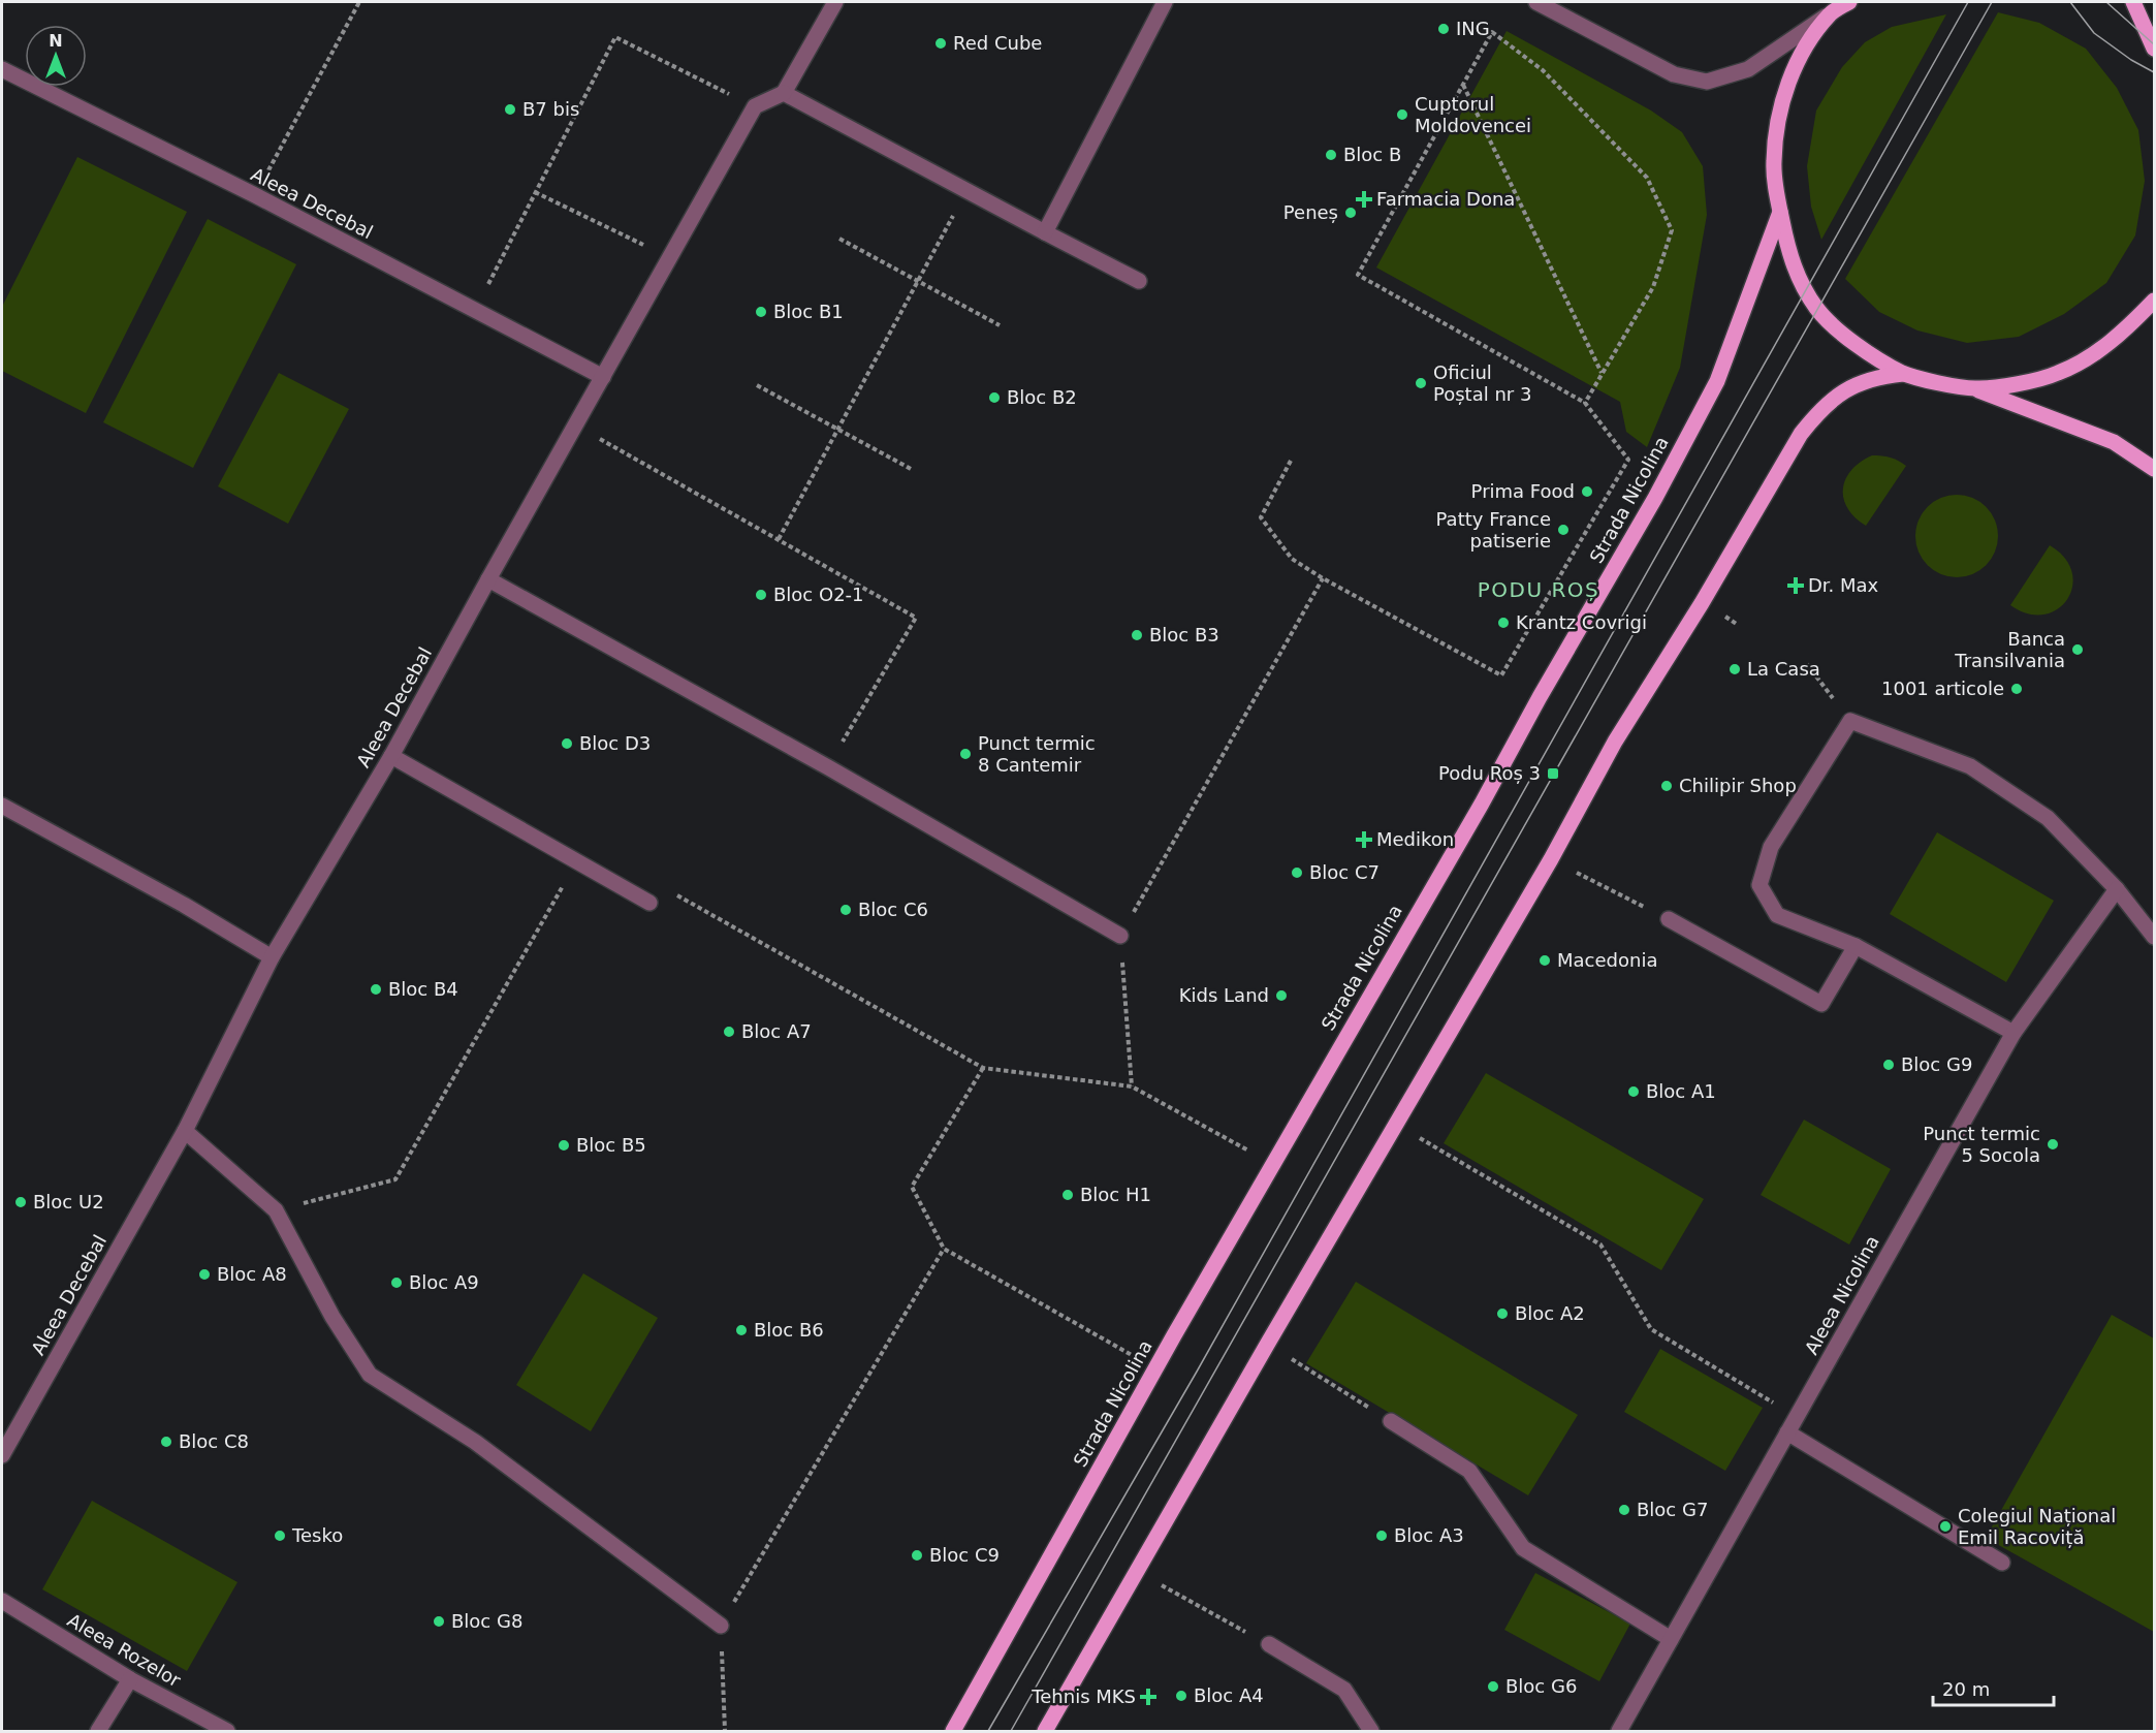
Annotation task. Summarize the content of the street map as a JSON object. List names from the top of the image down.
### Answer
{
  "streets": {
    "main road": ["Strada Nicolina"],
    "street": ["Aleea Decebal", "Aleea Nicolina", "Aleea Rozelor"]
  },
  "districts": ["PODU ROȘ"],
  "places": {
    "other": [
      "ING",
      "Red Cube",
      "B7 bis",
      "Cuptorul Moldovencei",
      "Bloc B",
      "Peneș",
      "Bloc B1",
      "Oficiul Poștal nr 3",
      "Bloc B2",
      "Prima Food",
      "Patty France patiserie",
      "Bloc O2-1",
      "Krantz Covrigi",
      "Bloc B3",
      "Banca Transilvania",
      "La Casa",
      "1001 articole",
      "Bloc D3",
      "Punct termic 8 Cantemir",
      "Chilipir Shop",
      "Bloc C7",
      "Bloc C6",
      "Macedonia",
      "Bloc B4",
      "Kids Land",
      "Bloc A7",
      "Bloc G9",
      "Bloc A1",
      "Punct termic 5 Socola",
      "Bloc B5",
      "Bloc H1",
      "Bloc U2",
      "Bloc A8",
      "Bloc A9",
      "Bloc A2",
      "Bloc B6",
      "Bloc C8",
      "Bloc G7",
      "Colegiul Național Emil Racoviță",
      "Tesko",
      "Bloc A3",
      "Bloc C9",
      "Bloc G8",
      "Bloc G6",
      "Bloc A4"
    ],
    "health": [
      "Farmacia Dona",
      "Dr. Max",
      "Medikon",
      "Tehnis MKS"
    ],
    "transit": ["Podu Roș 3"]
  },
  "scale_bar": "20 m",
  "north": "top"
}
